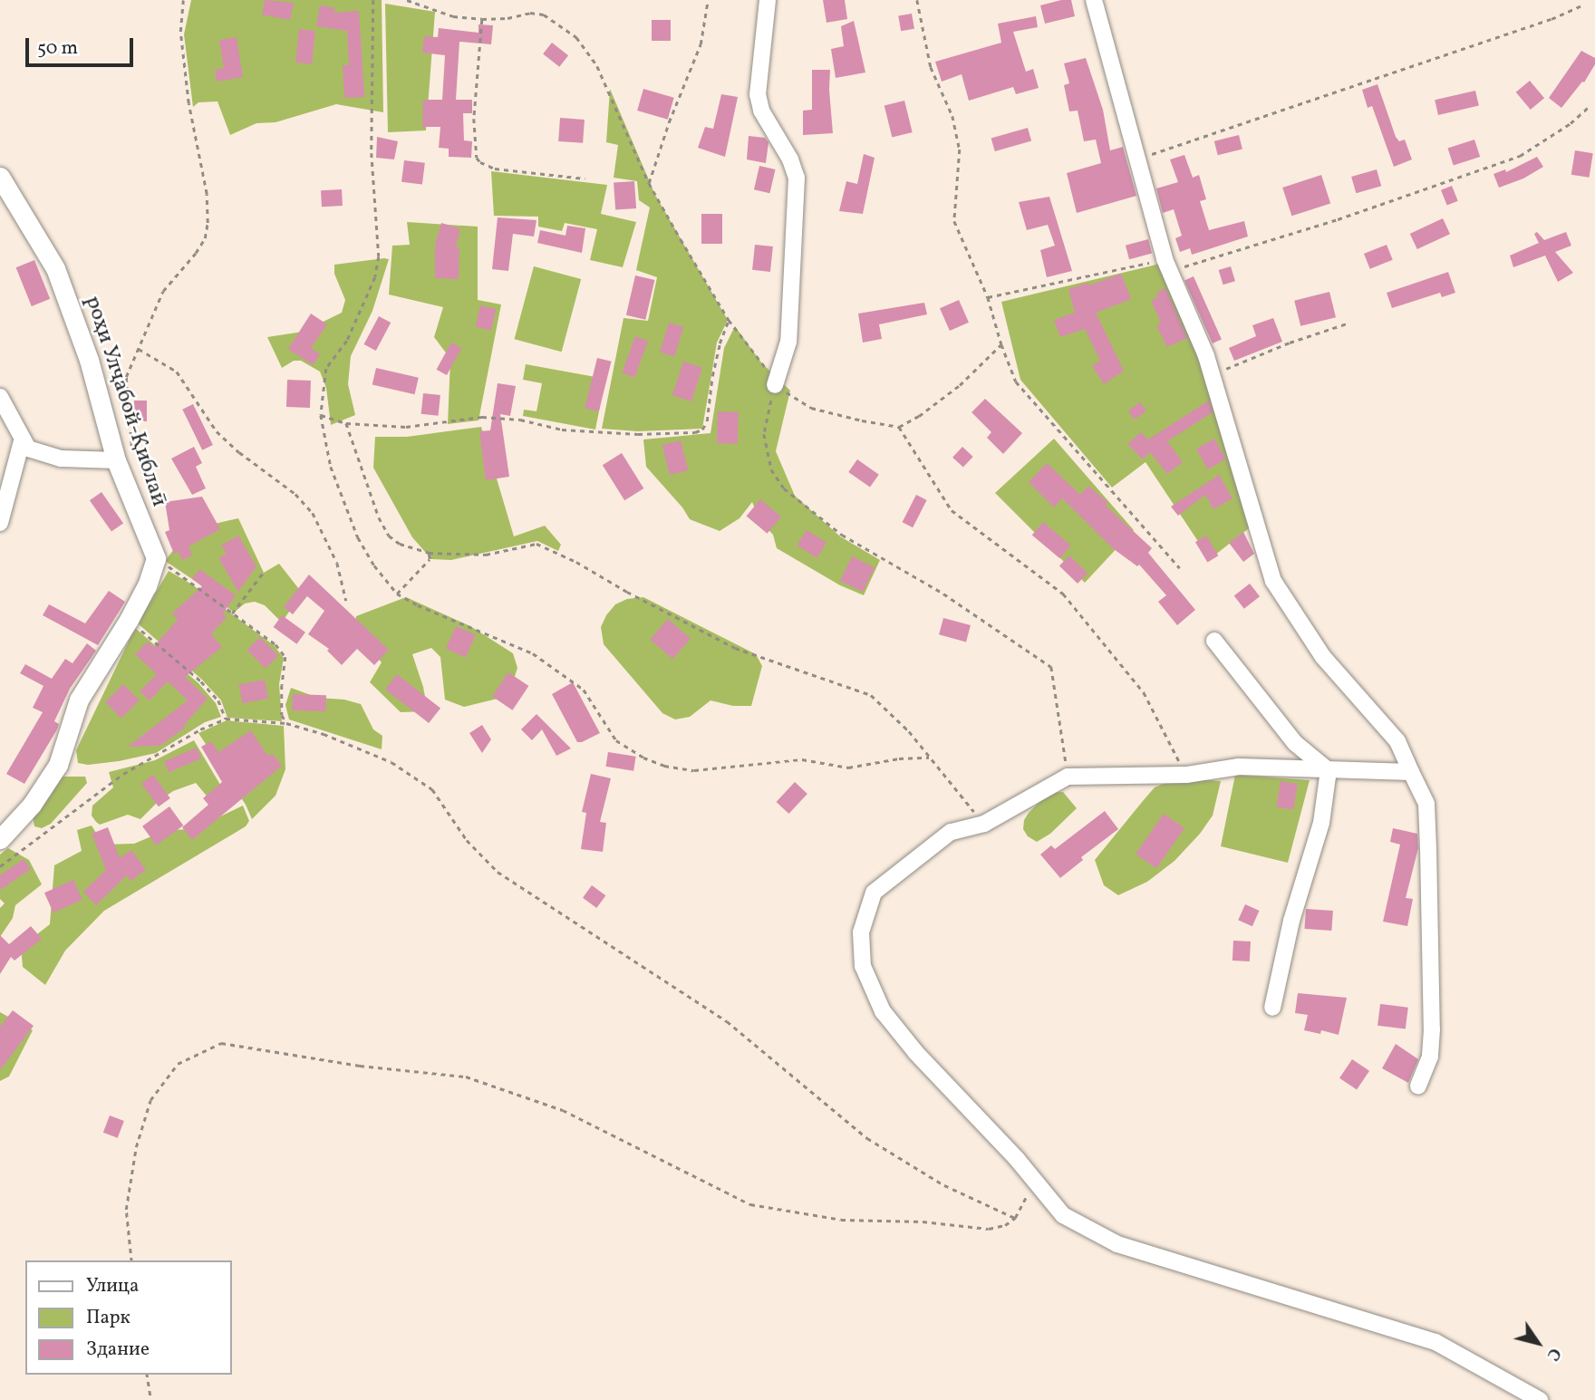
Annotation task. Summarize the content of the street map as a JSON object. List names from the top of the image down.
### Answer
{
  "streets": {
    "street": ["роҳи Улҷабой-Қиблаӣ"]
  },
  "legend": ["Улица", "Парк", "Здание"],
  "scale_bar": "50 m",
  "north": "bottom right"
}
